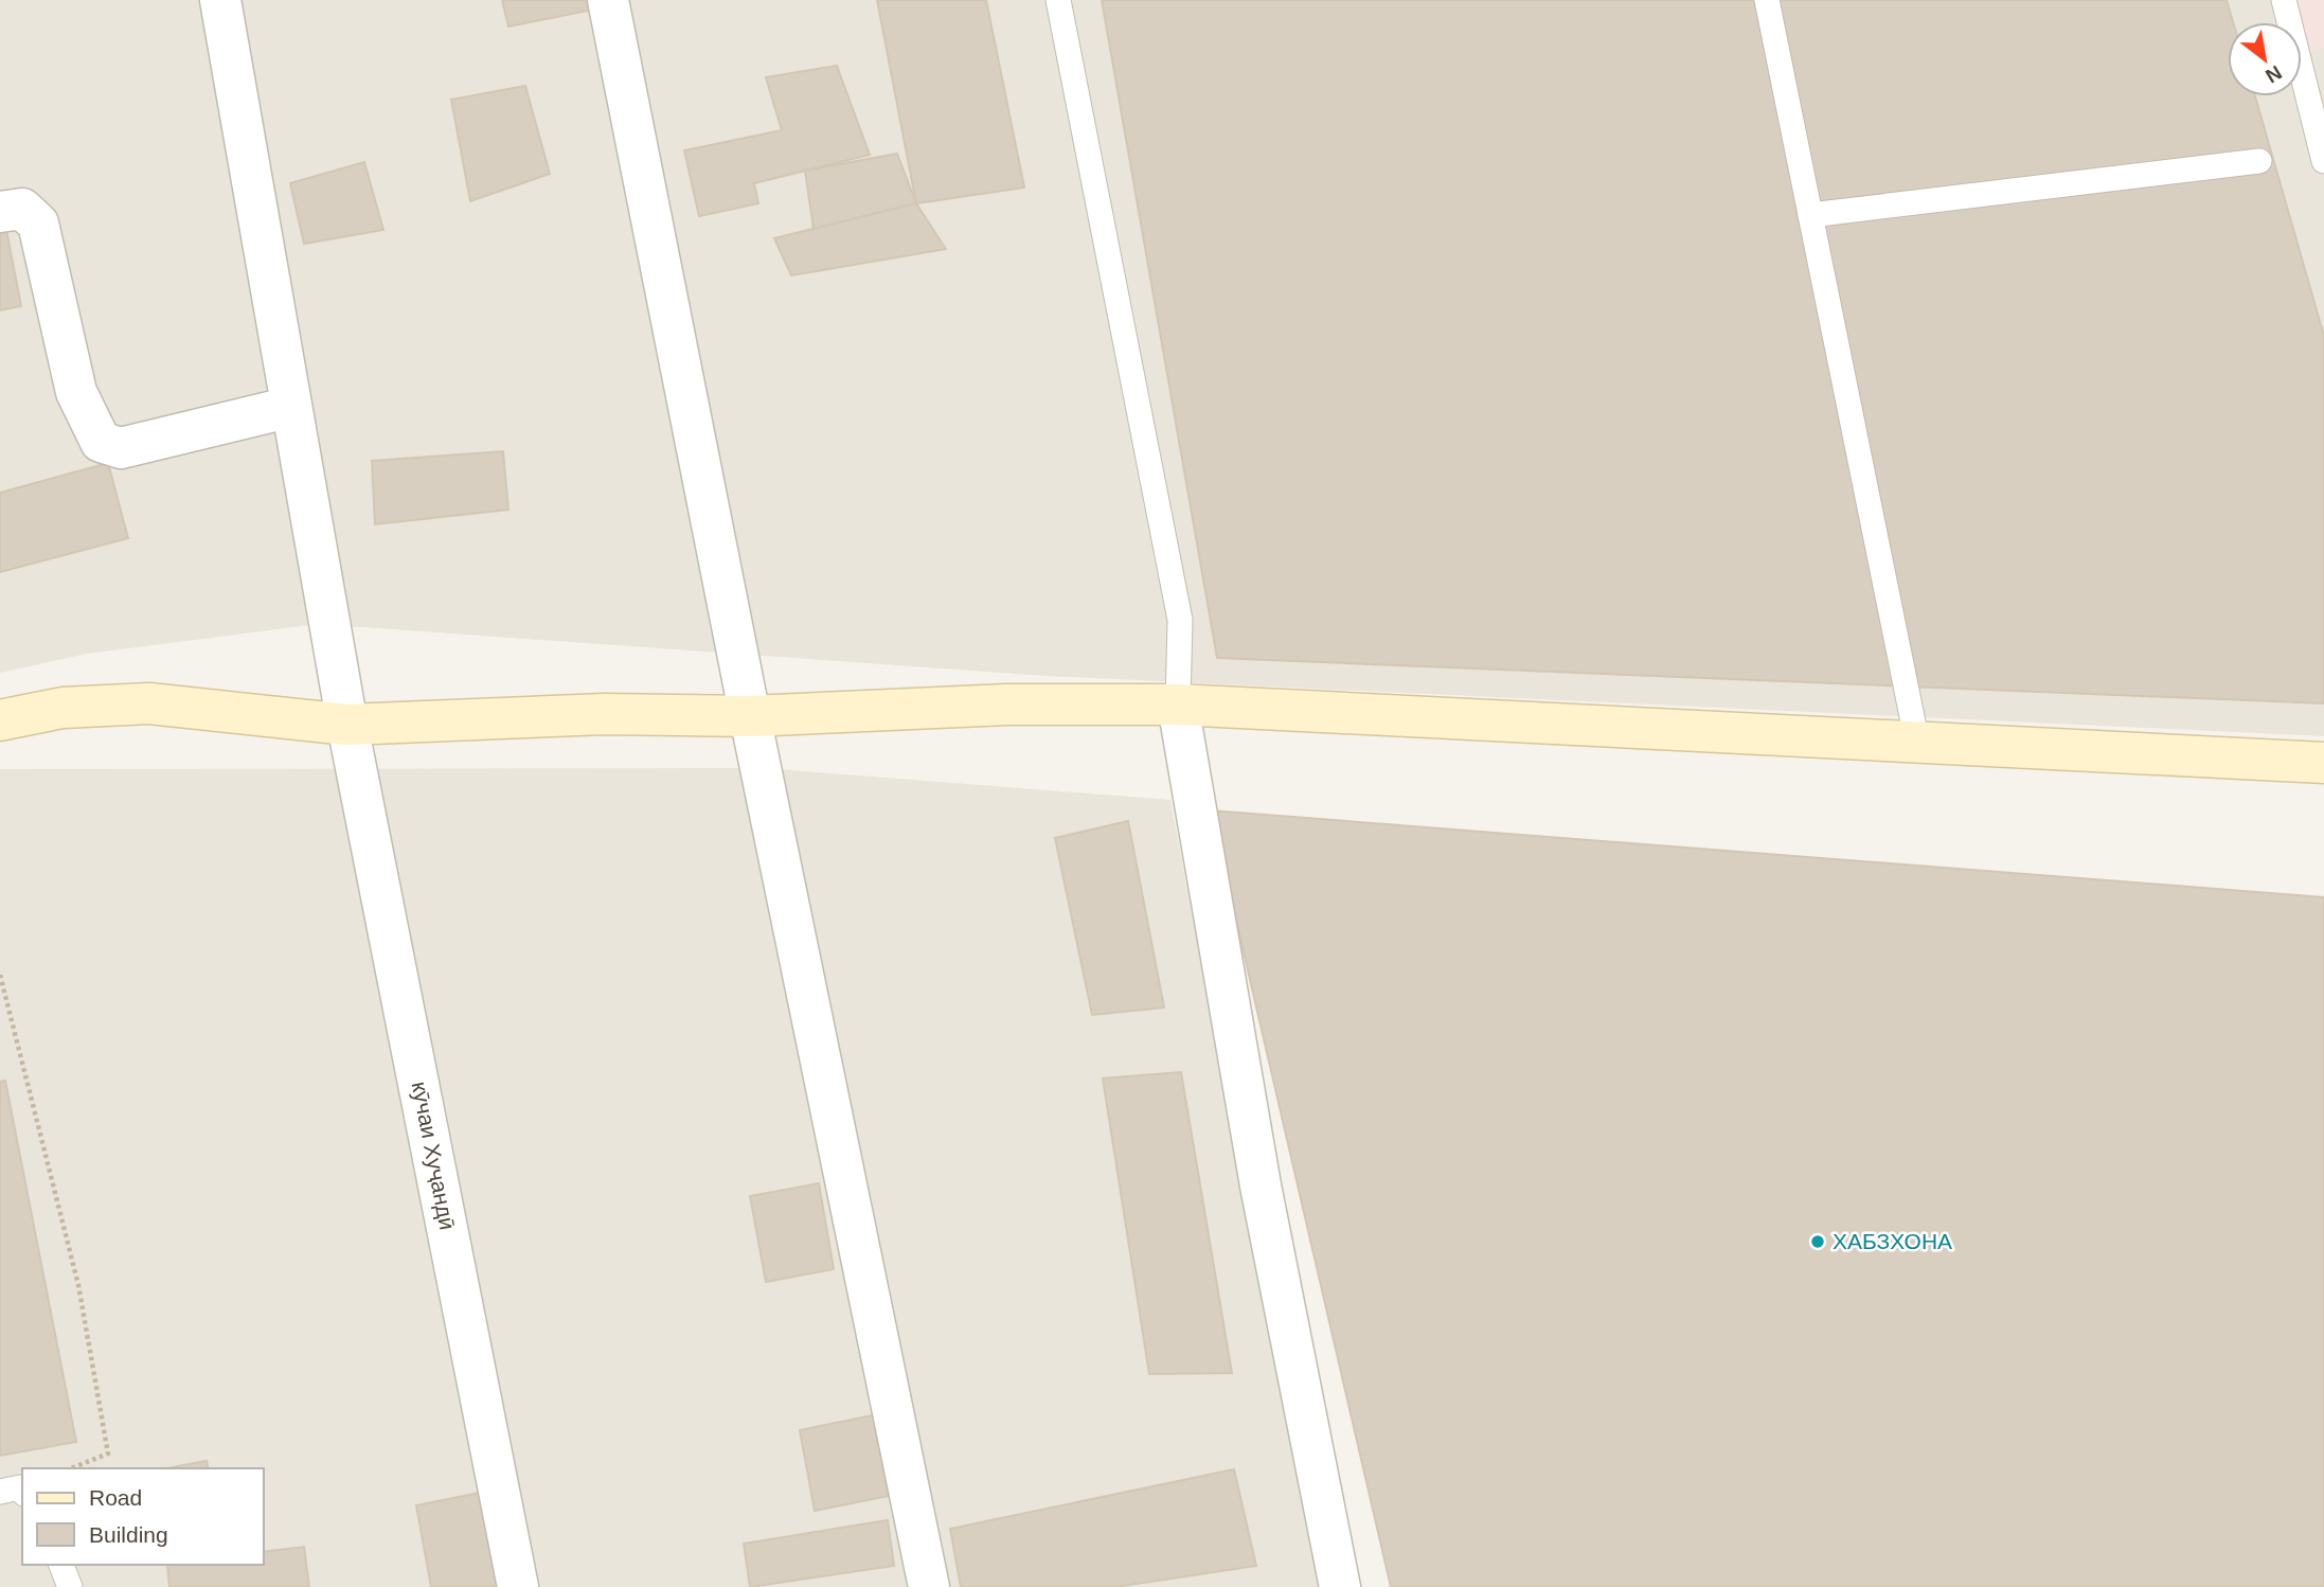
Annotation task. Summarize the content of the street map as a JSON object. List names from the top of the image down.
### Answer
{
  "streets": {
    "street": ["кӯчаи Хуҷандӣ"]
  },
  "places": ["ХАБЗХОНА"],
  "legend": ["Road", "Building"],
  "north": "bottom right"
}
